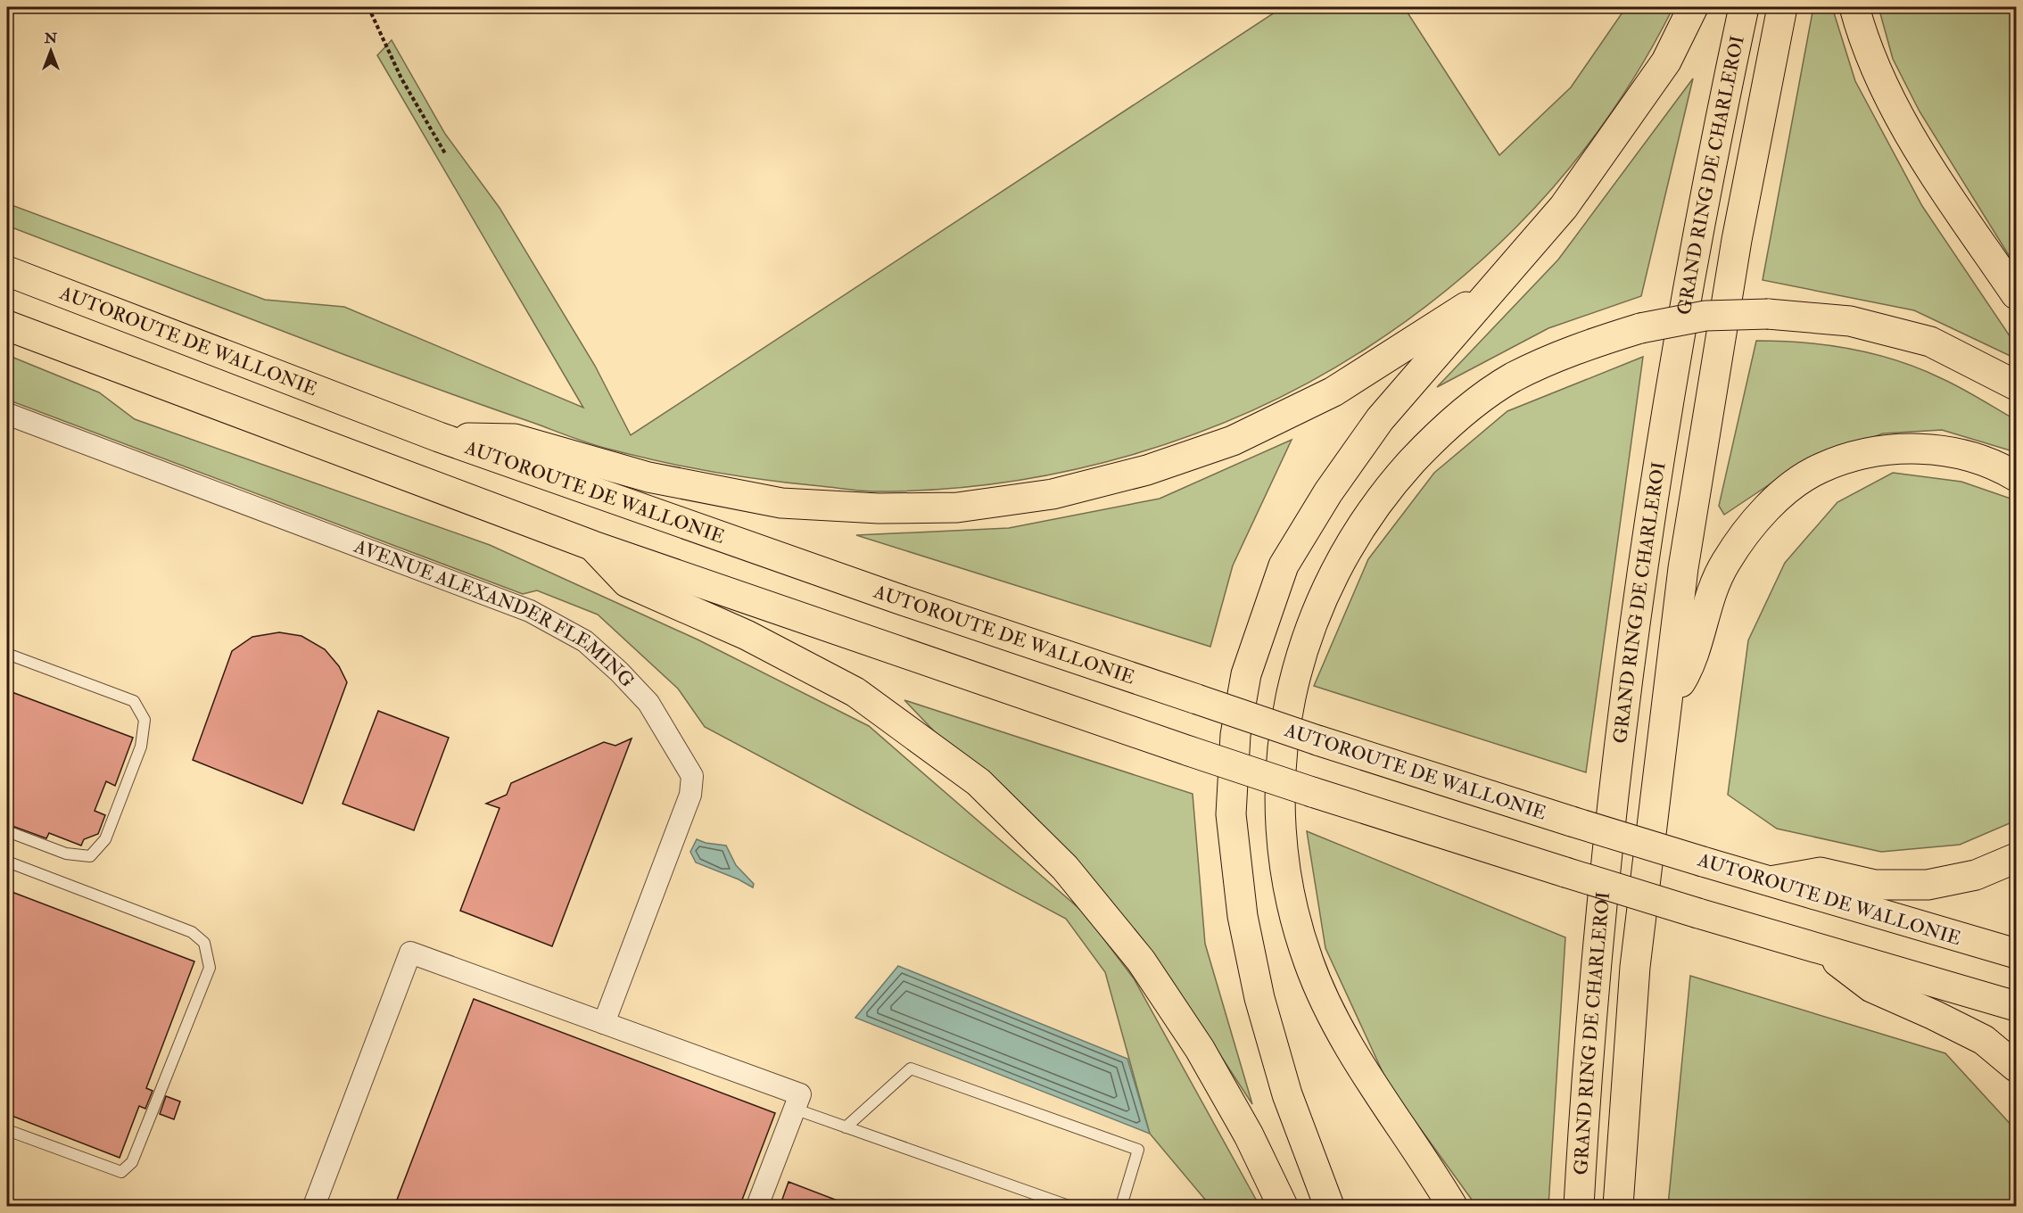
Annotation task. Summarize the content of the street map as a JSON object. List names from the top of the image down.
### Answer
{
  "streets": {
    "highway": ["GRAND RING DE CHARLEROI", "AUTOROUTE DE WALLONIE"],
    "street": ["AVENUE ALEXANDER FLEMING"]
  },
  "north": "top"
}
